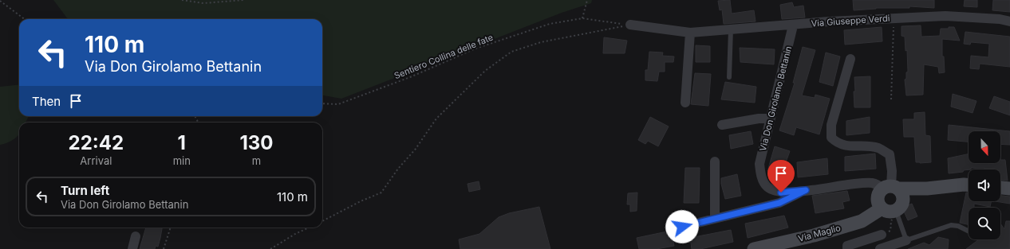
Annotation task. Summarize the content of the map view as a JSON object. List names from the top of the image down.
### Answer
{
  "streets": {
    "street": ["Via Giuseppe Verdi", "Via Don Girolamo Bettanin", "Via Maglio"],
    "path": ["Sentiero Collina delle fate"]
  },
  "crossings": [
    ["Via Giuseppe Verdi", "Sentiero Collina delle fate"],
    ["Via Giuseppe Verdi", "Via Don Girolamo Bettanin"]
  ],
  "north": "bottom",
  "page": {
    "turn": ["110 m", "Via Don Girolamo Bettanin"],
    "then": "Then",
    "eta": [
      "22:42",
      "Arrival",
      "1",
      "min",
      "130",
      "m"
    ],
    "list": [
      {
        "name": "Turn left",
        "note": "Via Don Girolamo Bettanin",
        "value": "110 m"
      }
    ]
  }
}
